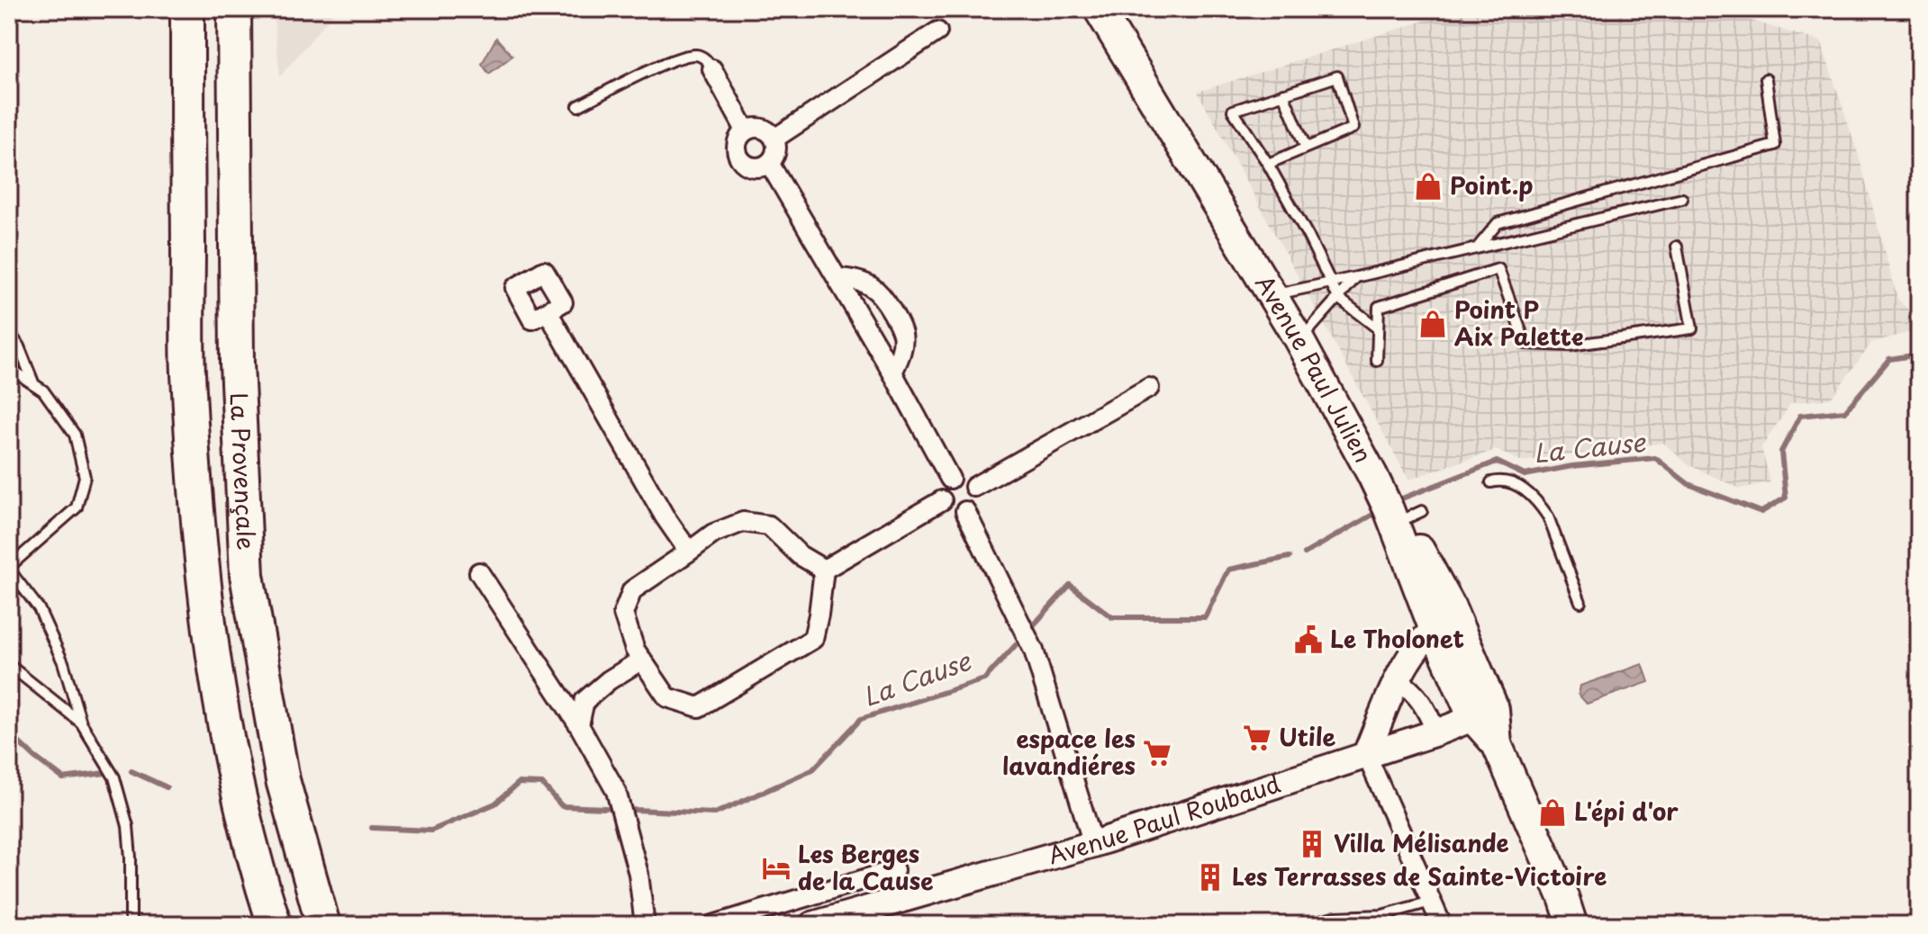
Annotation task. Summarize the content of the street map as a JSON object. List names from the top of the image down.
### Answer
{
  "streets": {
    "highway": ["La Provençale"],
    "main road": ["Avenue Paul Julien"],
    "street": ["Avenue Paul Roubaud"]
  },
  "crossings": [
    ["Avenue Paul Julien", "Avenue Paul Roubaud"]
  ],
  "water": ["La Cause"],
  "places": {
    "shop": ["Point.p", "Point P Aix Palette", "L'épi d'or"],
    "public building": ["Le Tholonet"],
    "supermarket": ["Utile", "espace les lavandiéres"],
    "building": ["Villa Mélisande", "Les Terrasses de Sainte-Victoire"],
    "hotel": ["Les Berges de la Cause"]
  }
}
